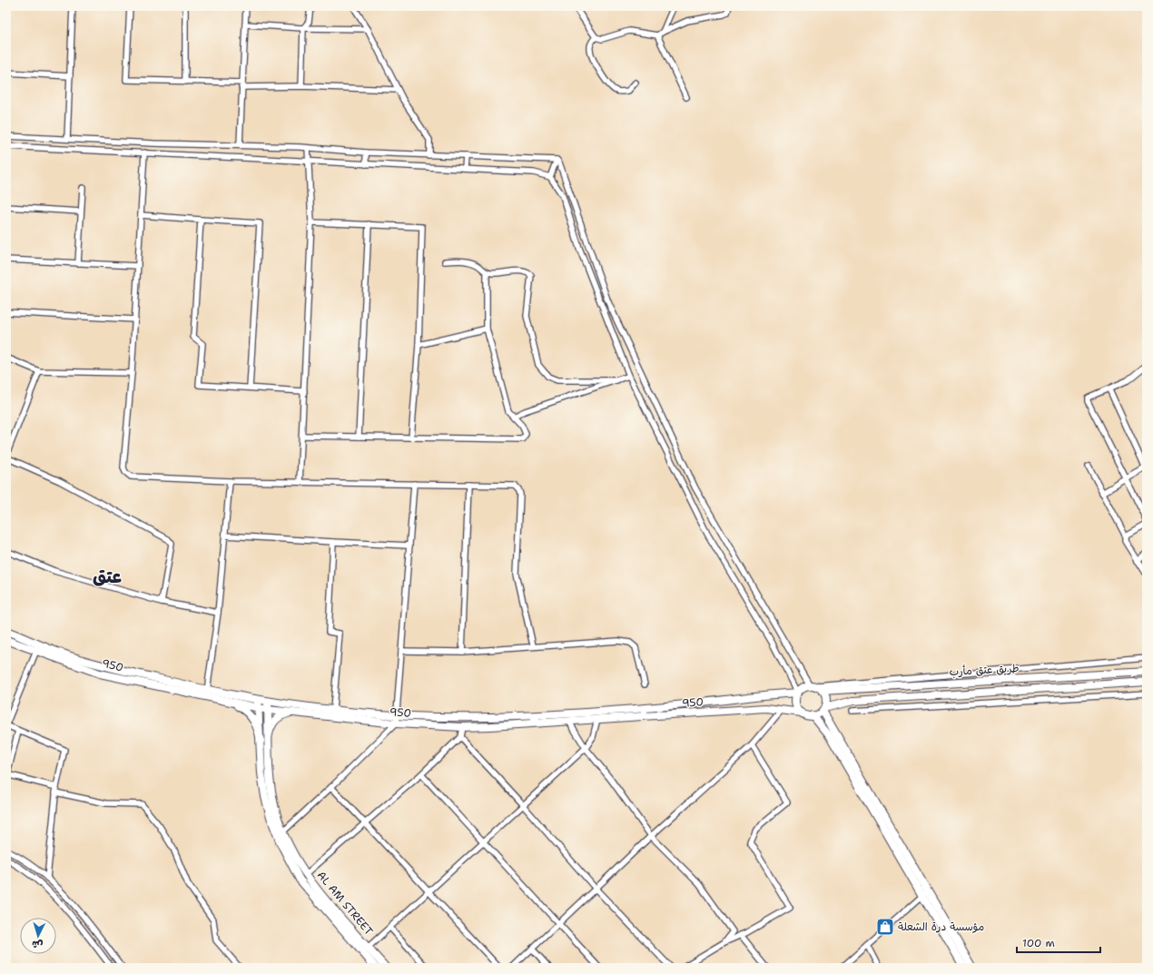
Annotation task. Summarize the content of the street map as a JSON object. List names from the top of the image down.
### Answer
{
  "streets": {
    "main road": ["950", "طريق عتق مأرب", "AL AM STREET"]
  },
  "crossings": [
    ["950", "طريق عتق مأرب"],
    ["950", "AL AM STREET"]
  ],
  "districts": ["عتق"],
  "places": {
    "shop": ["مؤسسة درة الشعلة"]
  },
  "scale_bar": "100 m",
  "north": "bottom"
}
